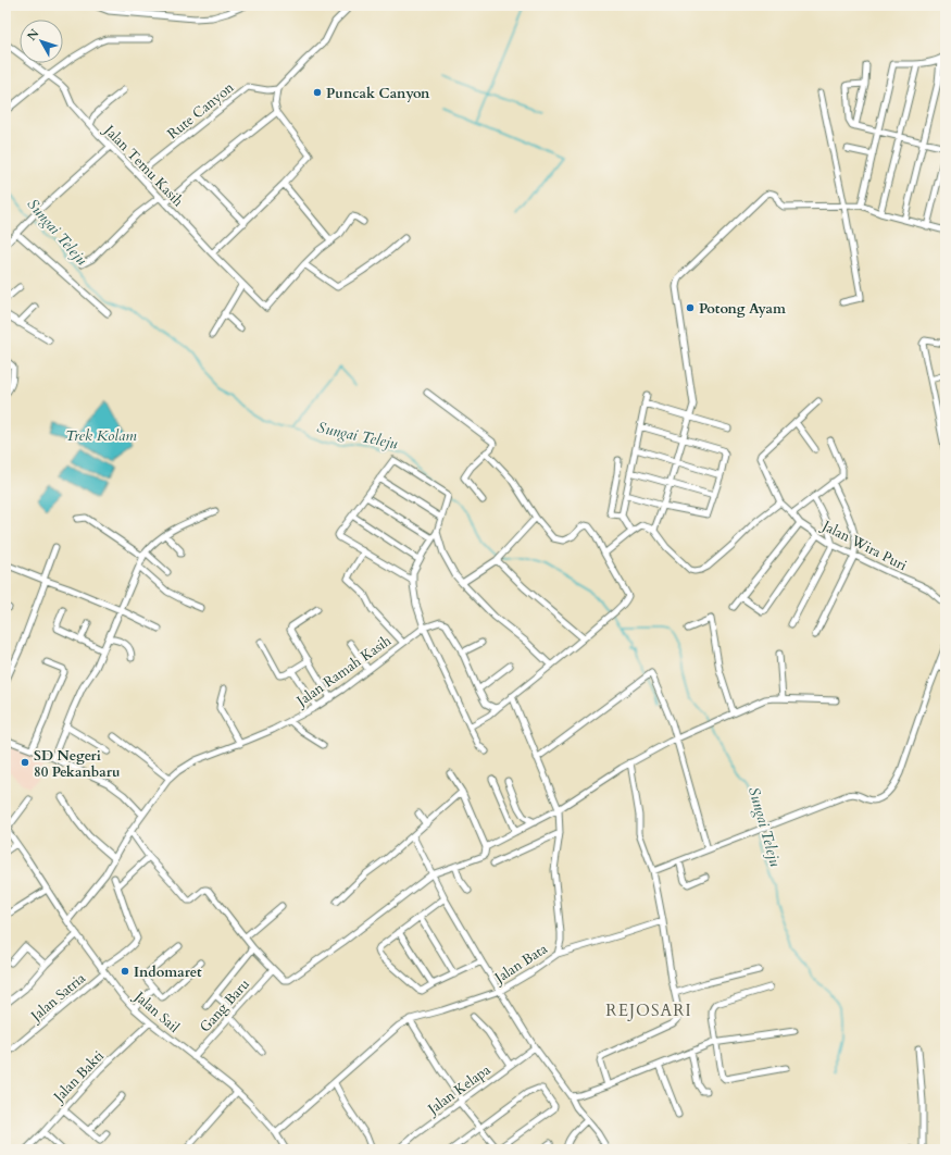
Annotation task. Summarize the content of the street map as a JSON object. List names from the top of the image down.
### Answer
{
  "streets": {
    "street": [
      "Rute Canyon",
      "Jalan Temu Kasih",
      "Jalan Wira Puri",
      "Jalan Ramah Kasih",
      "Jalan Bata",
      "Jalan Satria",
      "Gang Baru",
      "Jalan Sail",
      "Jalan Bakti",
      "Jalan Kelapa"
    ]
  },
  "crossings": [
    ["Rute Canyon", "Jalan Temu Kasih"],
    ["Jalan Ramah Kasih", "Jalan Sail"],
    ["Jalan Bata", "Jalan Sail"],
    ["Jalan Satria", "Jalan Sail"],
    ["Gang Baru", "Jalan Sail"],
    ["Jalan Sail", "Jalan Bakti"]
  ],
  "districts": ["REJOSARI"],
  "water": ["Sungai Teleju", "Trek Kolam"],
  "places": [
    "Puncak Canyon",
    "Potong Ayam",
    "SD Negeri 80 Pekanbaru",
    "Indomaret"
  ],
  "north": "top left"
}
